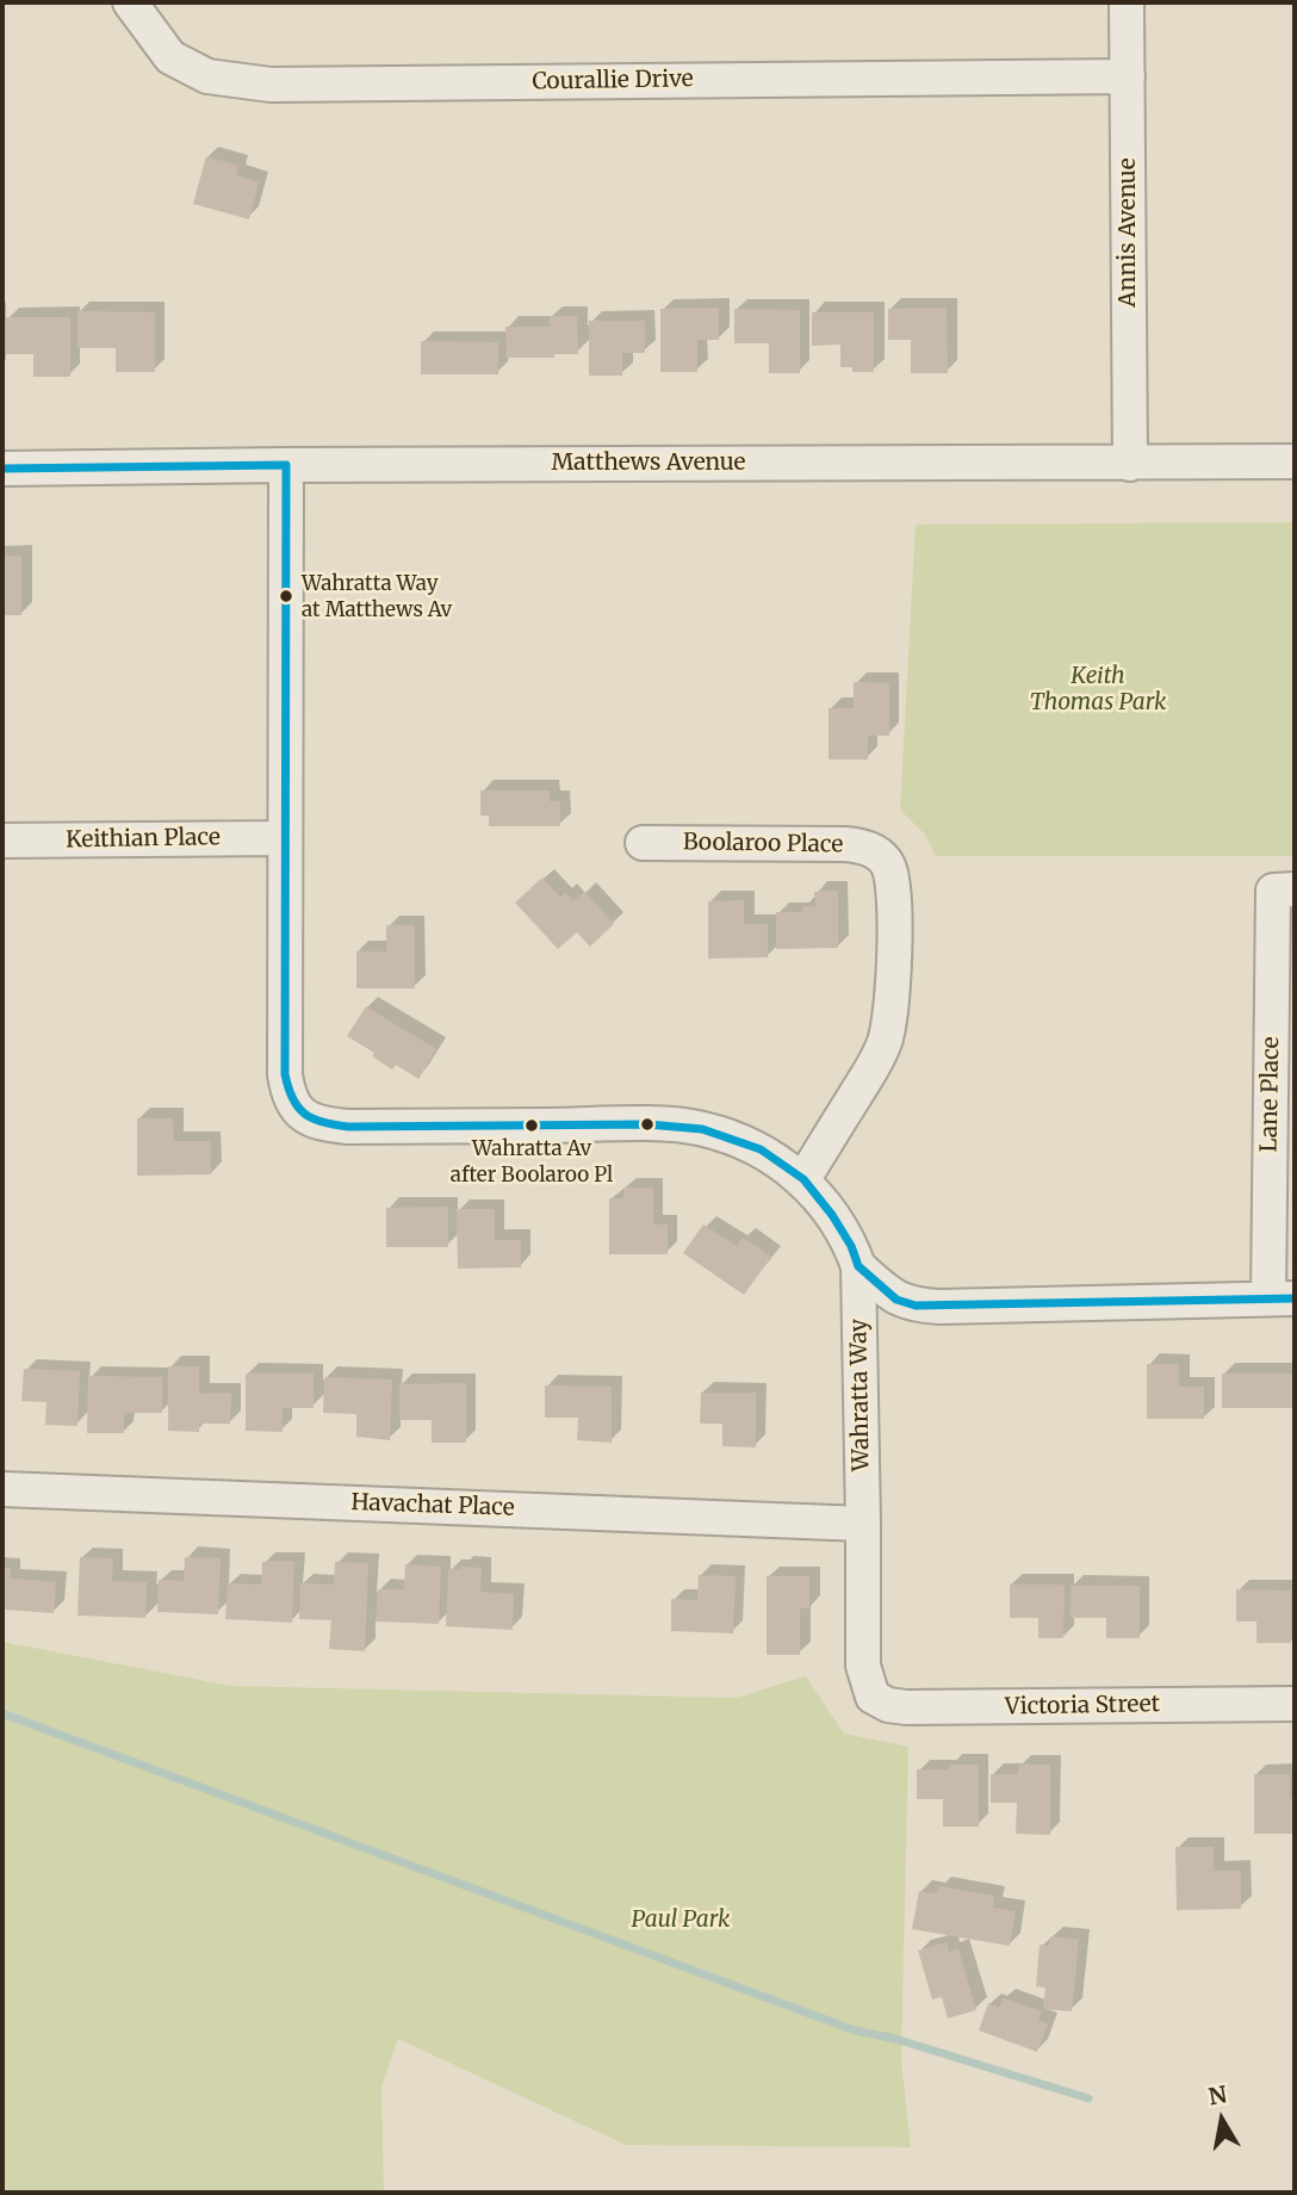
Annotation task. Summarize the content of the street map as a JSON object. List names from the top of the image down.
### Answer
{
  "streets": {
    "street": [
      "Courallie Drive",
      "Annis Avenue",
      "Matthews Avenue",
      "Keithian Place",
      "Boolaroo Place",
      "Lane Place",
      "Wahratta Way",
      "Havachat Place",
      "Victoria Street"
    ]
  },
  "crossings": [
    ["Courallie Drive", "Annis Avenue"],
    ["Annis Avenue", "Matthews Avenue"],
    ["Matthews Avenue", "Wahratta Way"],
    ["Keithian Place", "Wahratta Way"],
    ["Boolaroo Place", "Wahratta Way"],
    ["Wahratta Way", "Havachat Place"],
    ["Wahratta Way", "Victoria Street"]
  ],
  "parks": ["Keith Thomas Park", "Paul Park"],
  "places": ["Wahratta Way at Matthews Av", "Wahratta Av after Boolaroo Pl"],
  "north": "top"
}
